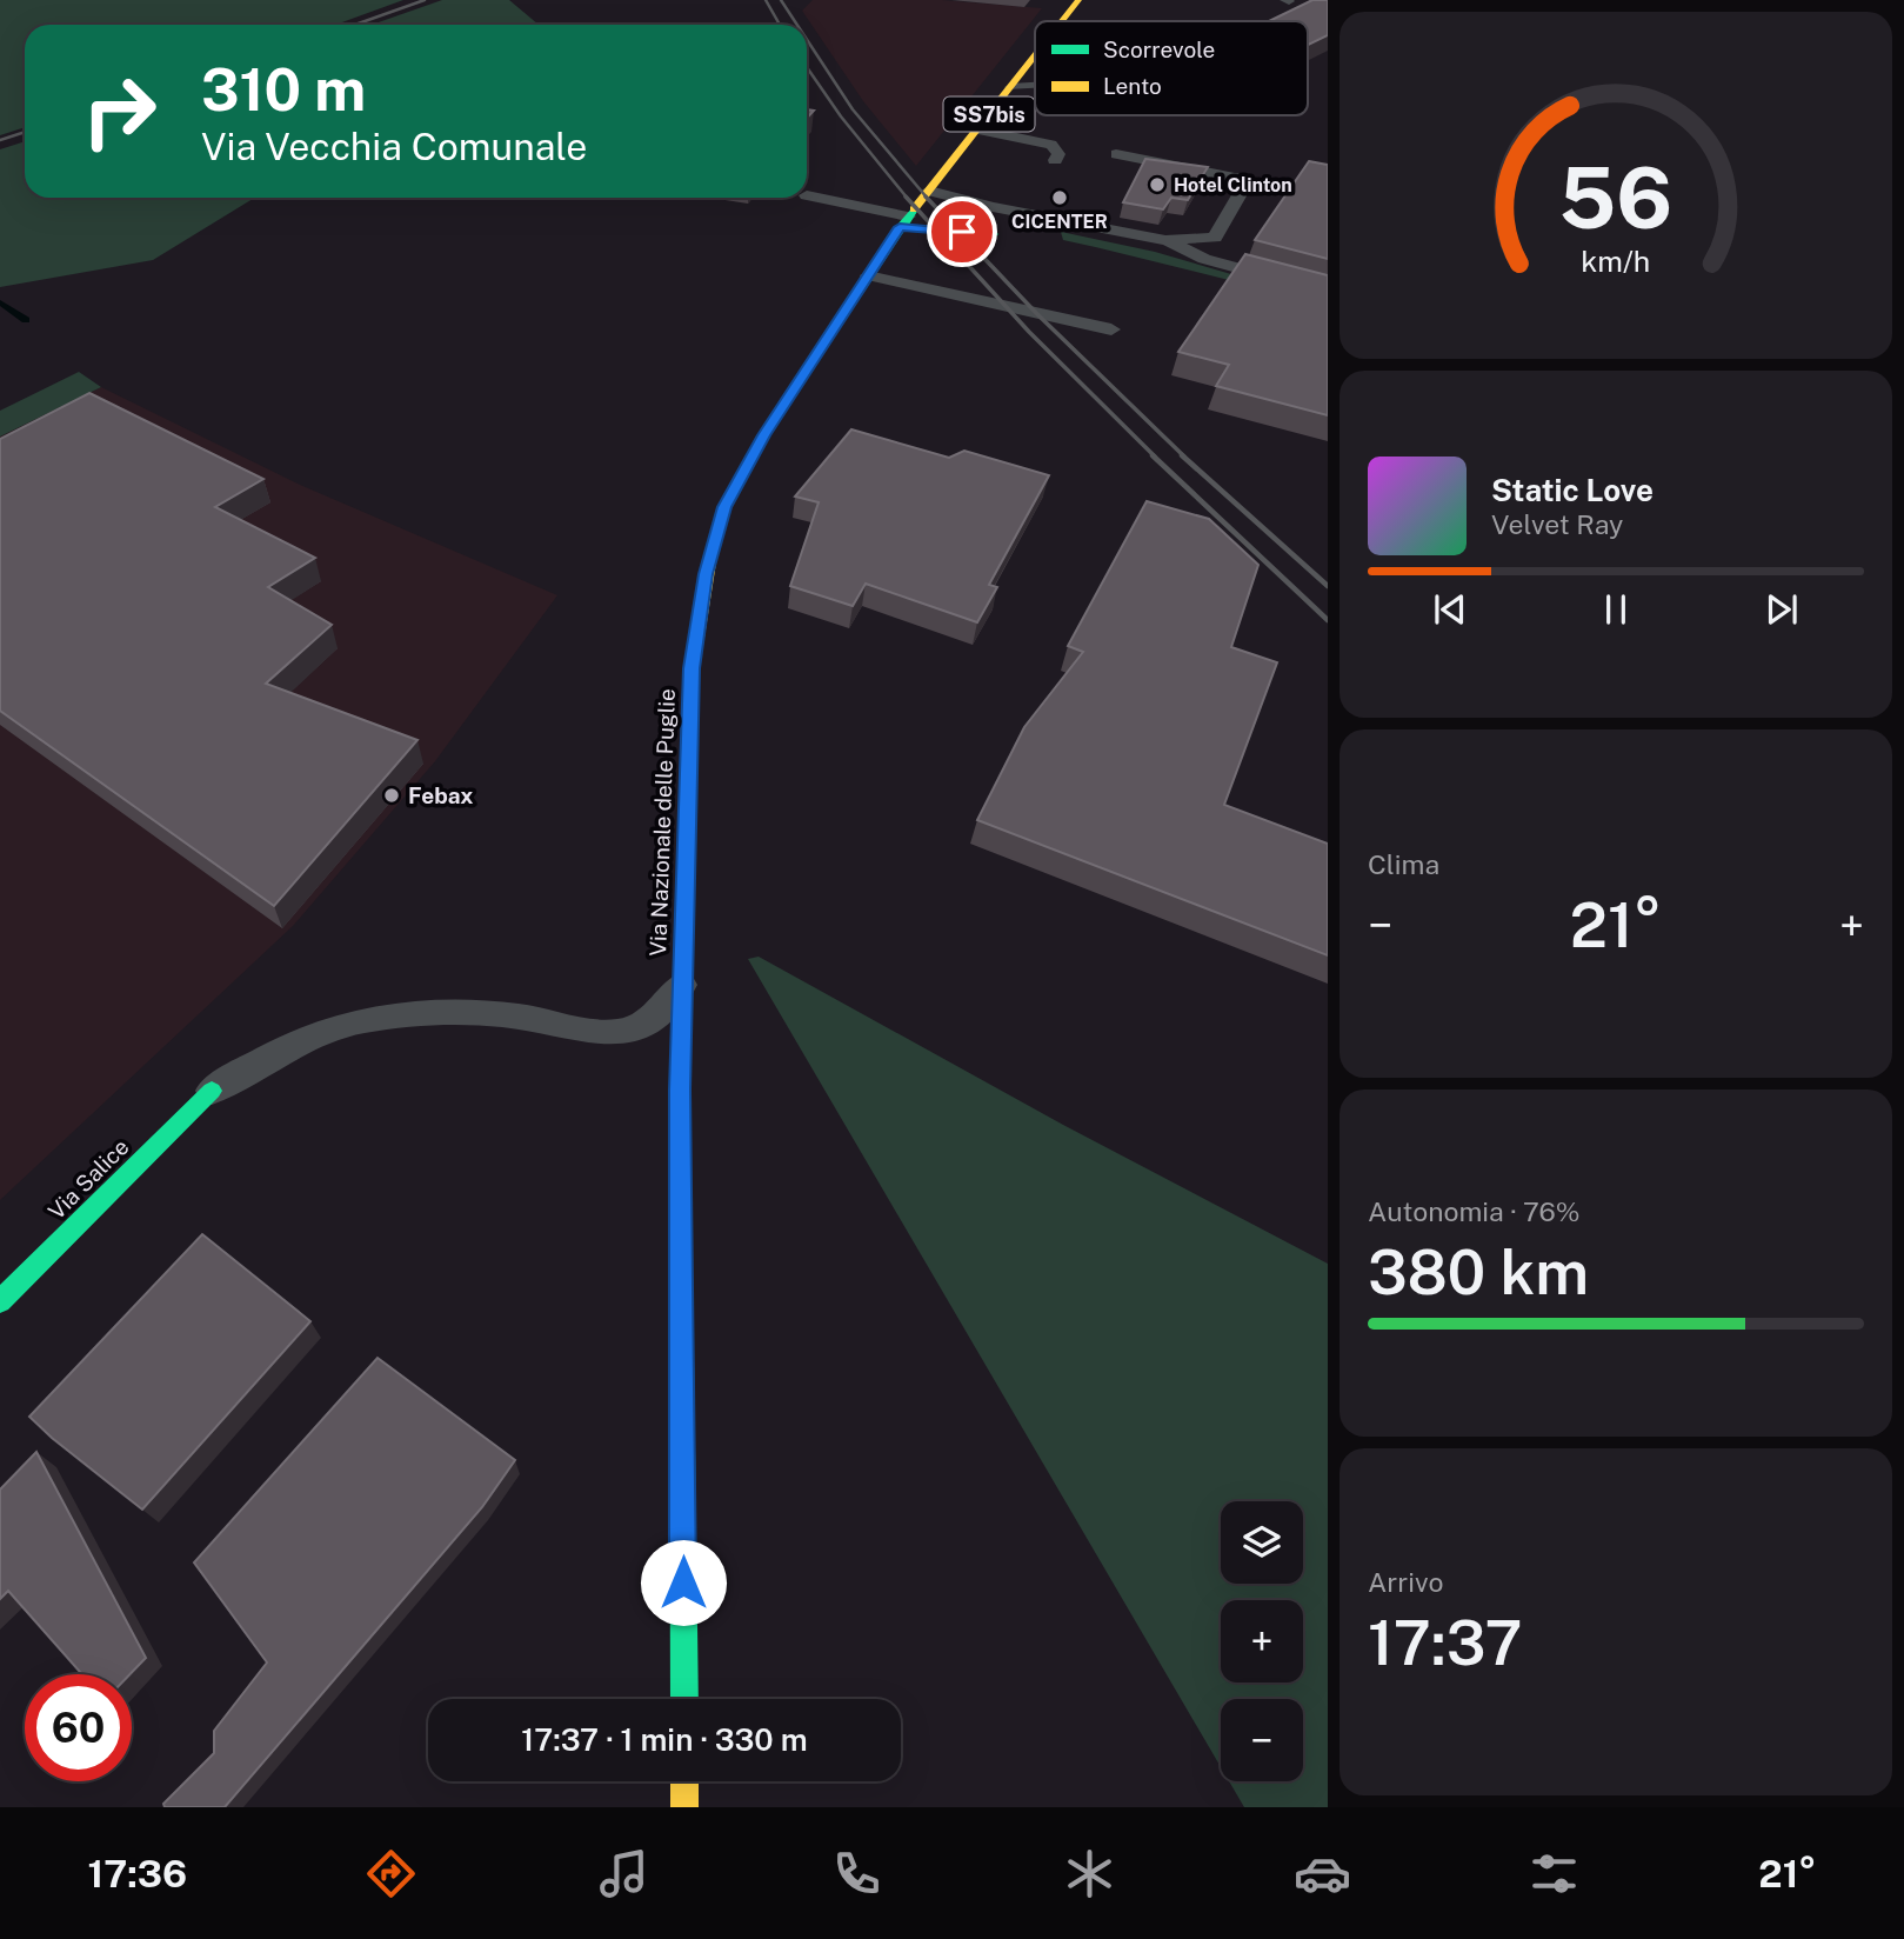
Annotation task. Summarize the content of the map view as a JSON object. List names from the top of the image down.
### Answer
{
  "streets": {
    "main road": ["SS7bis", "Via Nazionale delle Puglie", "Via Salice"]
  },
  "places": ["Hotel Clinton", "CICENTER", "Febax"],
  "legend": ["Scorrevole", "Lento"],
  "page": {
    "turn": ["310 m", "Via Vecchia Comunale"],
    "song": ["Static Love", "Velvet Ray"],
    "tile": [
      "Clima",
      ["Autonomia · 76%", "380 km"],
      ["Arrivo", "17:37"]
    ],
    "heat": ["−", "21°", "+"],
    "map_buttons": ["+", "−"],
    "limit": "60",
    "trip": "17:37 · 1 min · 330 m",
    "tabs": ["17:36", "21°"],
    "gauge": ["56", "km/h"]
  }
}
